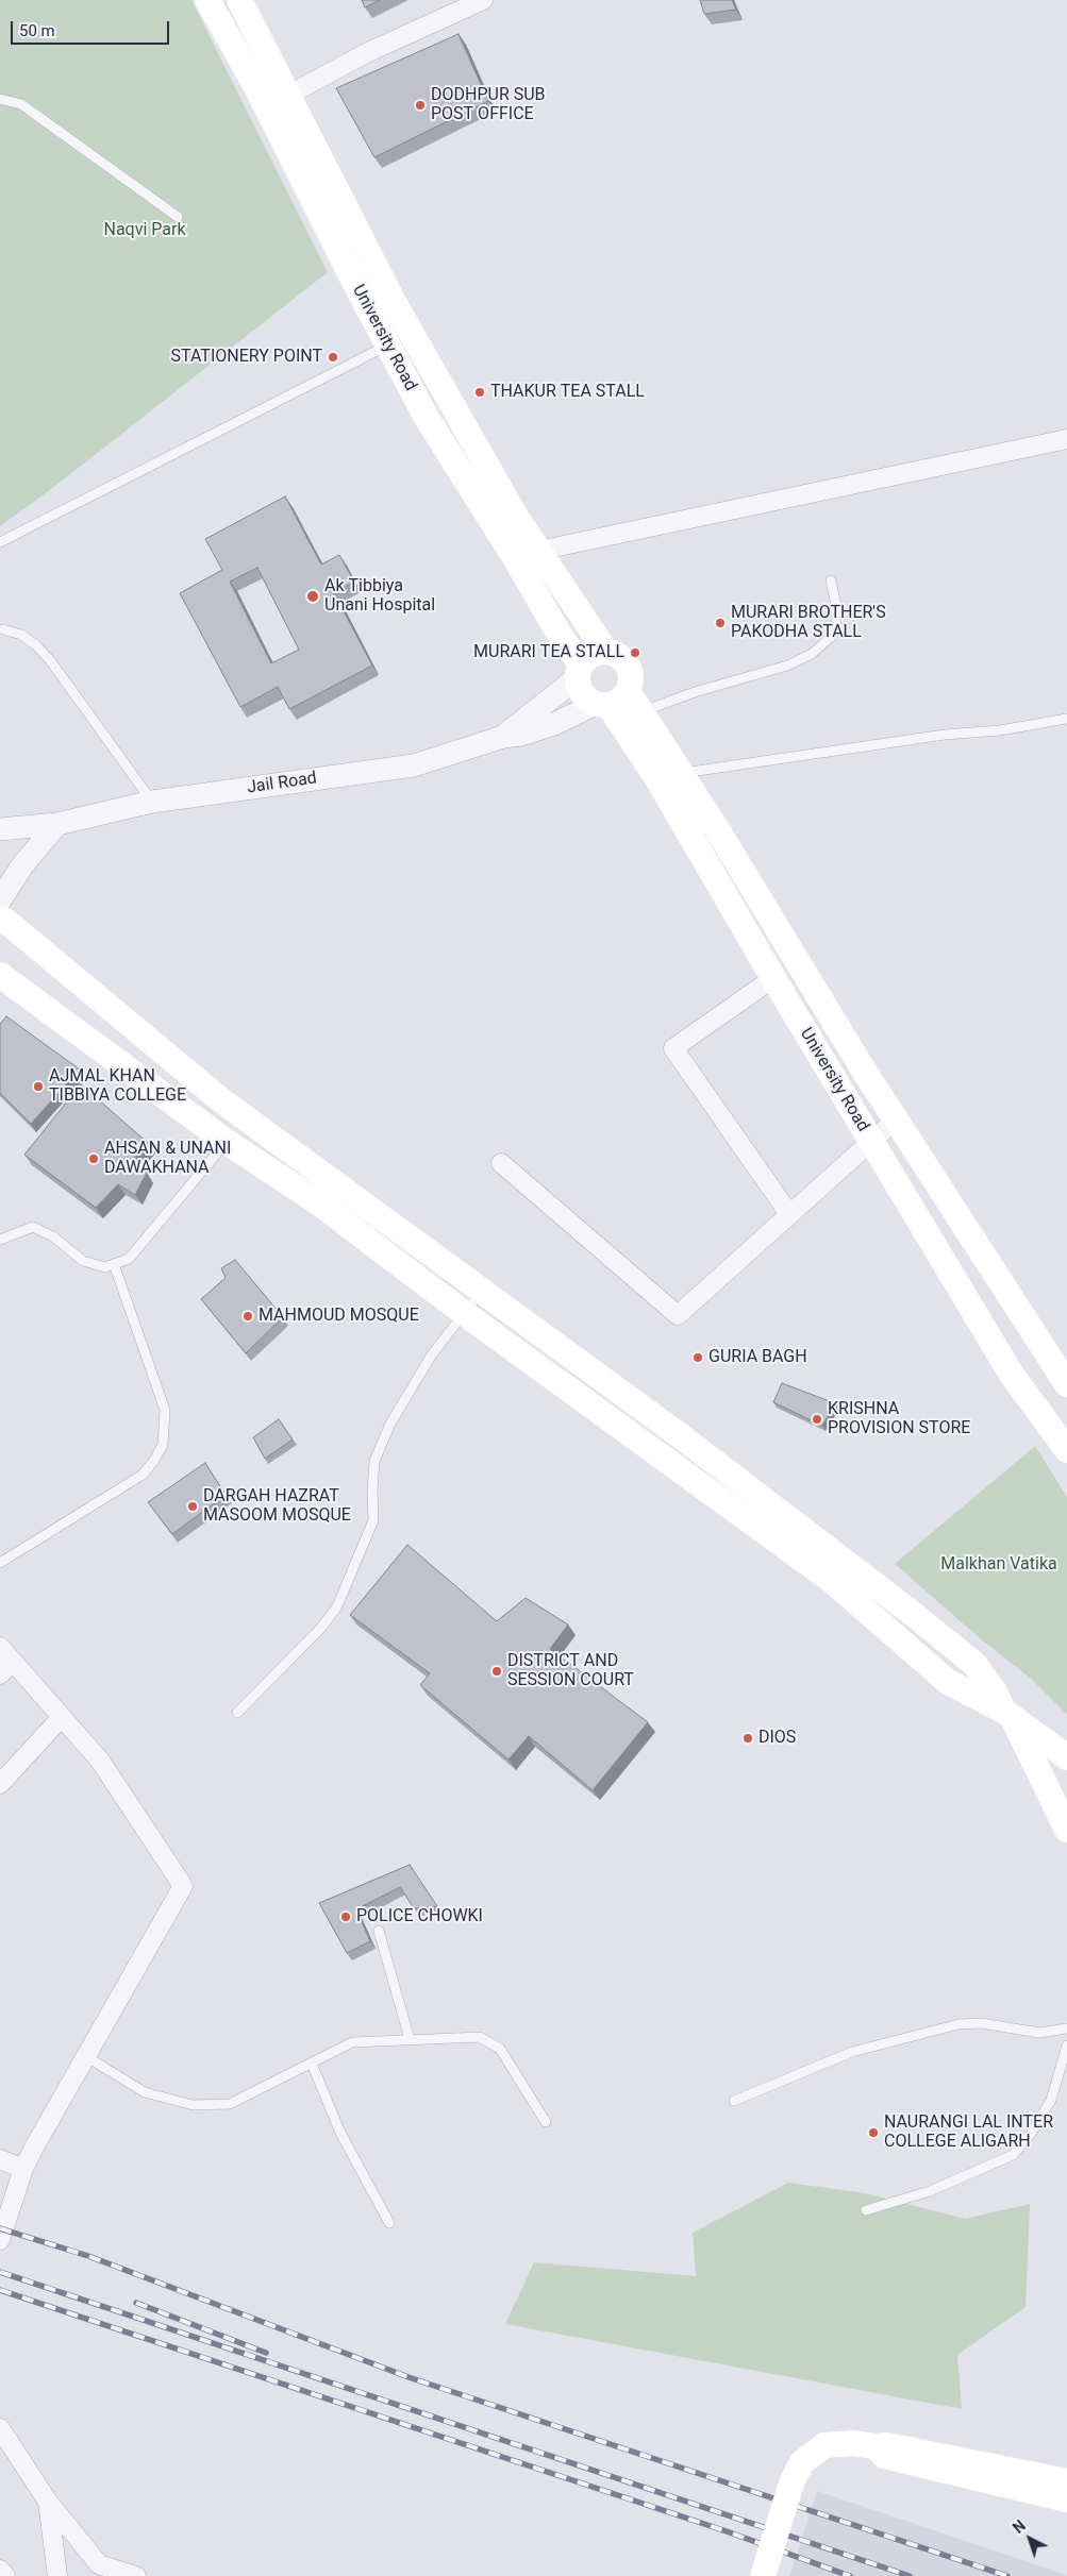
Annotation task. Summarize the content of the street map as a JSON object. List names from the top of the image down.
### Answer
{
  "streets": {
    "main road": ["University Road"],
    "street": ["Jail Road"]
  },
  "crossings": [
    ["University Road", "Jail Road"]
  ],
  "parks": ["Naqvi Park", "Malkhan Vatika"],
  "places": [
    "DODHPUR SUB POST OFFICE",
    "STATIONERY POINT",
    "THAKUR TEA STALL",
    "Ak Tibbiya Unani Hospital",
    "MURARI BROTHER'S PAKODHA STALL",
    "MURARI TEA STALL",
    "AJMAL KHAN TIBBIYA COLLEGE",
    "AHSAN & UNANI DAWAKHANA",
    "MAHMOUD MOSQUE",
    "GURIA BAGH",
    "KRISHNA PROVISION STORE",
    "DARGAH HAZRAT MASOOM MOSQUE",
    "DISTRICT AND SESSION COURT",
    "DIOS",
    "POLICE CHOWKI",
    "NAURANGI LAL INTER COLLEGE ALIGARH"
  ],
  "scale_bar": "50 m",
  "north": "top left"
}
